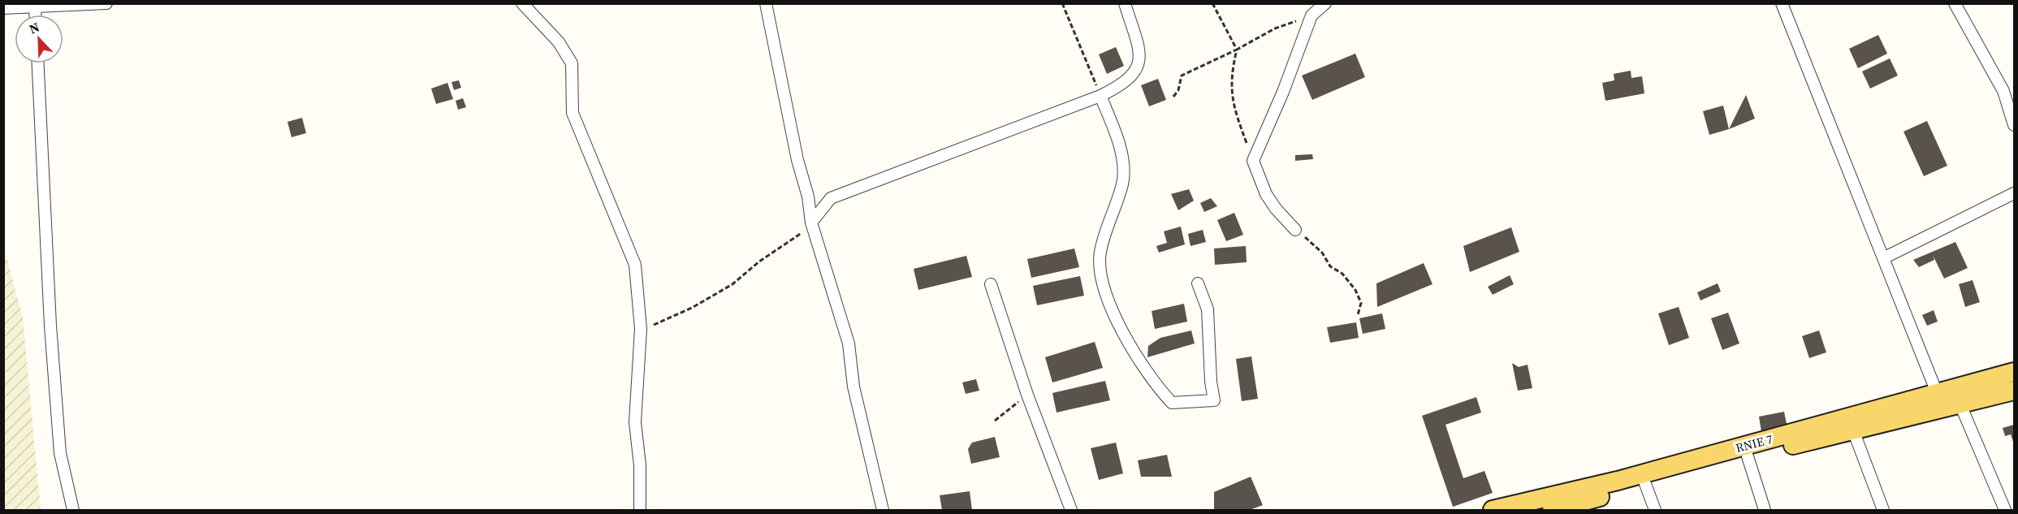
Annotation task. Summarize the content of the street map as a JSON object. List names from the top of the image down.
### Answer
{
  "streets": {
    "main road": ["RNIE 7"]
  },
  "north": "top left"
}
